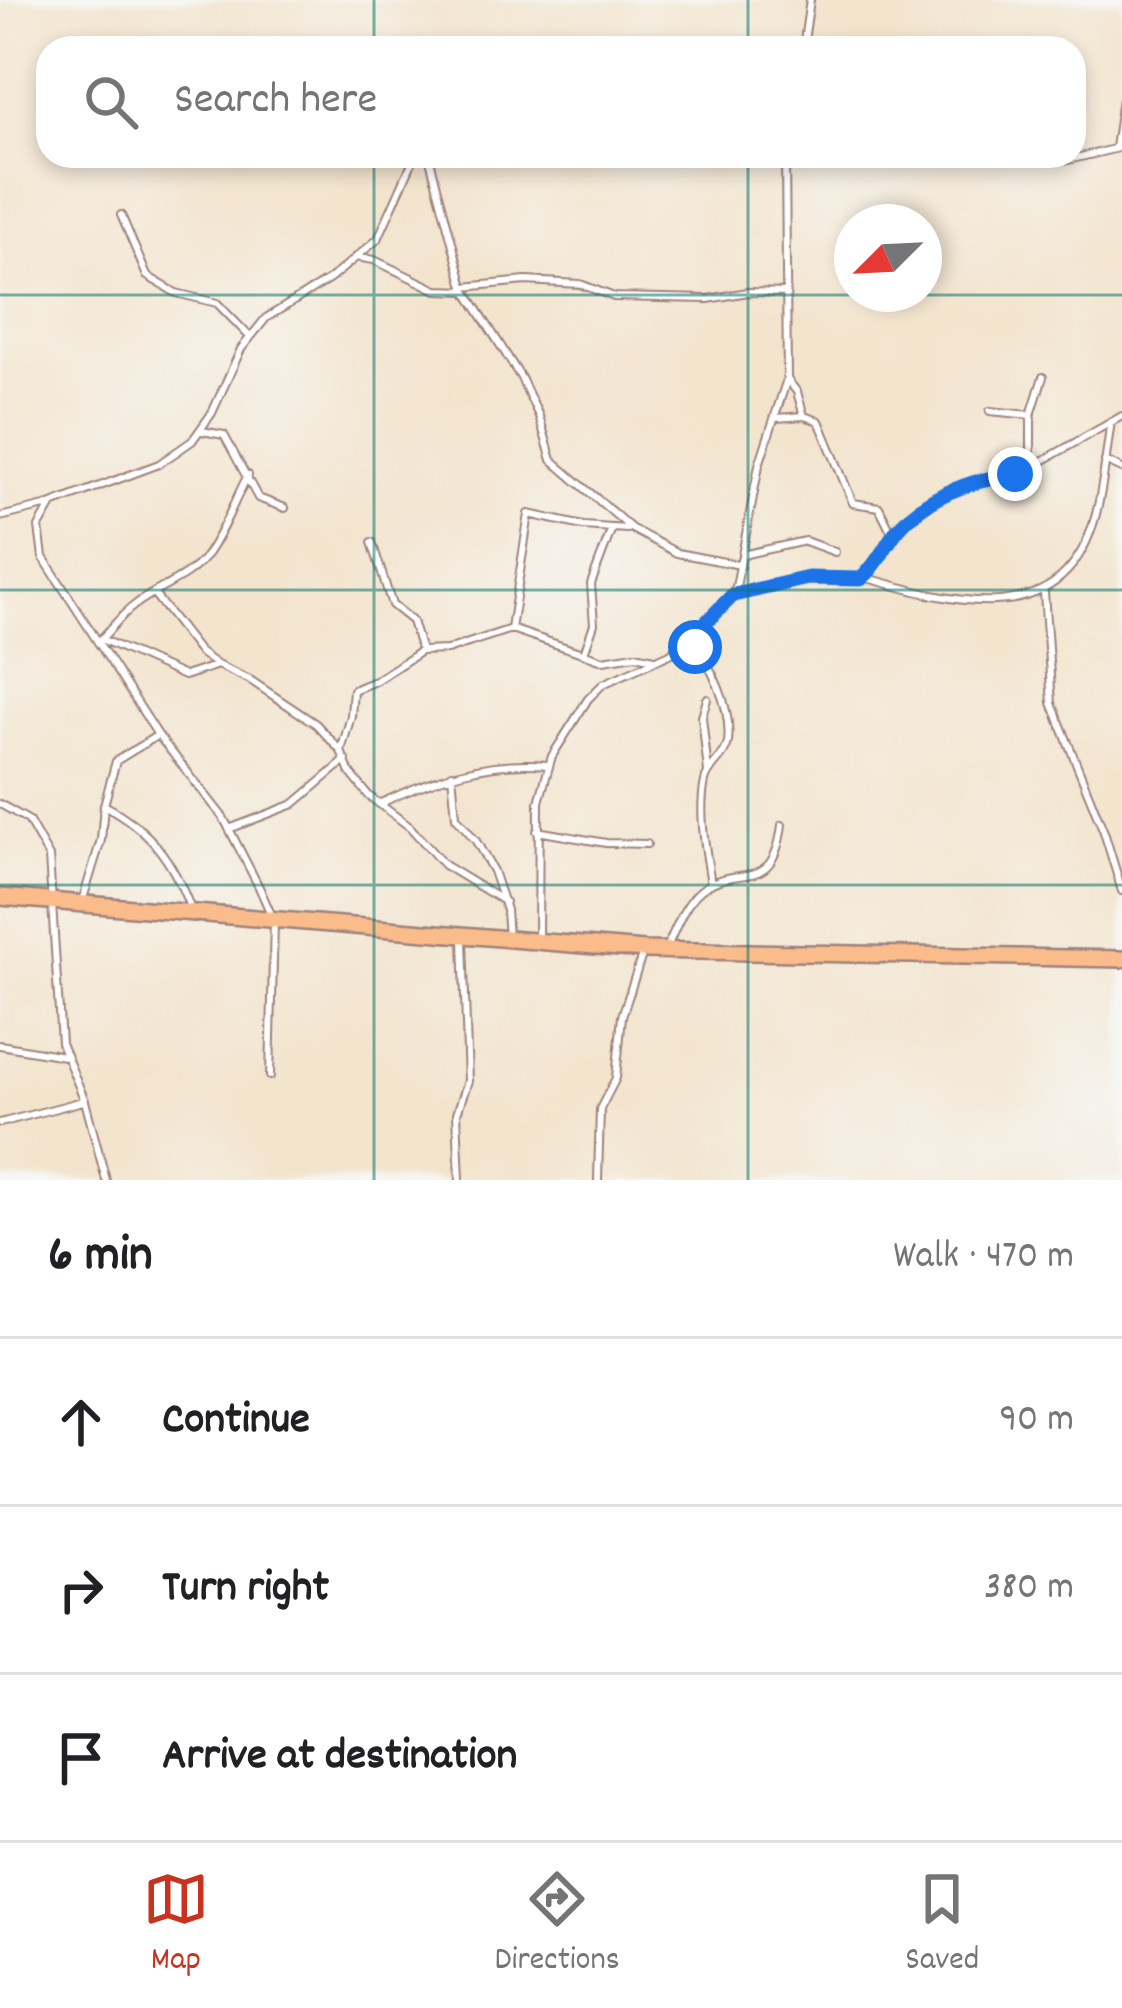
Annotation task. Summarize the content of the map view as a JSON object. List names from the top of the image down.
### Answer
{
  "north": "bottom left",
  "page": {
    "search": "Search here",
    "heading": ["6 min", "Walk · 470 m"],
    "list": [
      ["Continue", "90 m"],
      ["Turn right", "380 m"],
      "Arrive at destination"
    ],
    "nav": ["Map", "Directions", "Saved"]
  }
}
